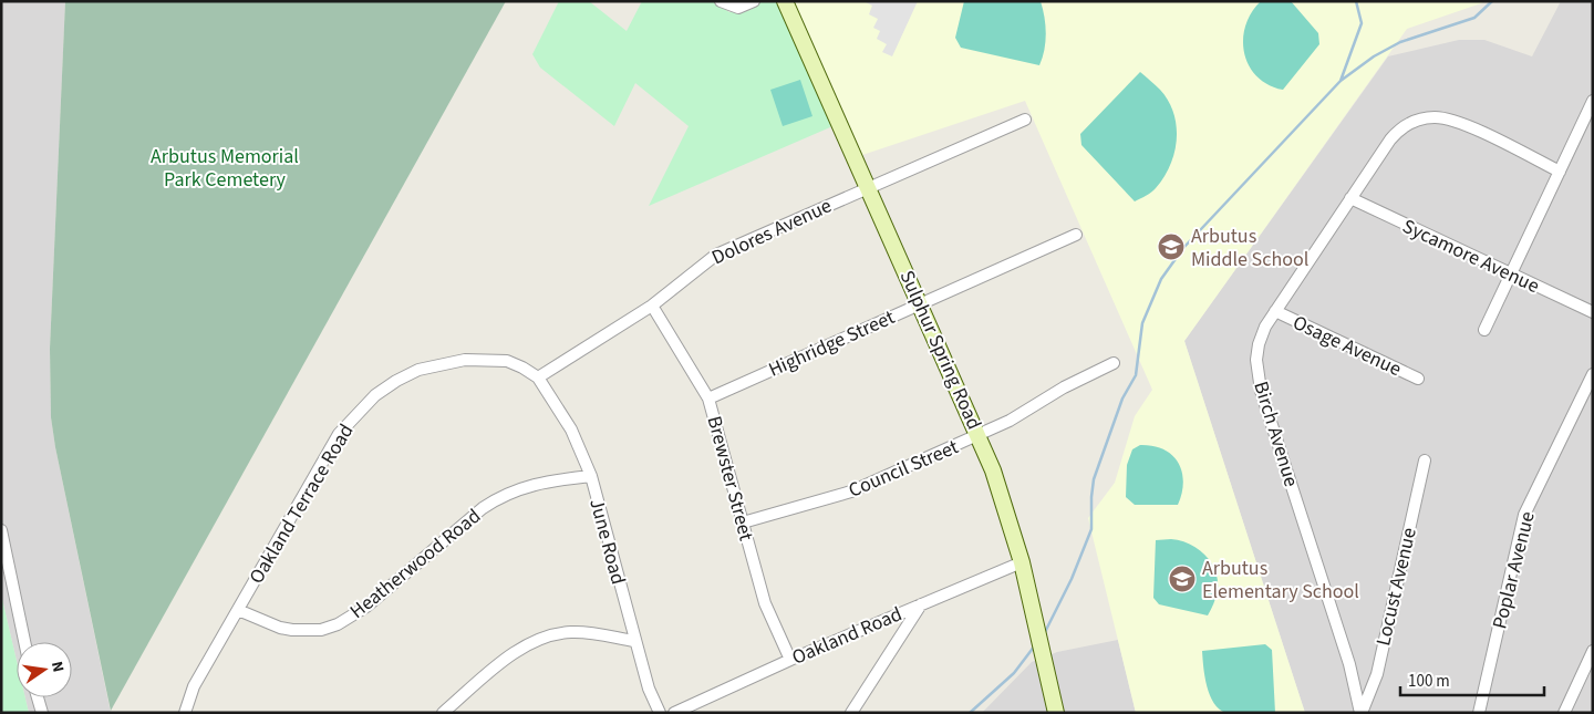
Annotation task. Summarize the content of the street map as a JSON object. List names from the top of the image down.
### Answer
{
  "streets": {
    "main road": ["Sulphur Spring Road"],
    "street": [
      "Dolores Avenue",
      "Sycamore Avenue",
      "Highridge Street",
      "Osage Avenue",
      "Birch Avenue",
      "Council Street",
      "Brewster Street",
      "Oakland Terrace Road",
      "June Road",
      "Heatherwood Road",
      "Poplar Avenue",
      "Locust Avenue",
      "Oakland Road"
    ]
  },
  "crossings": [
    ["Dolores Avenue", "Sulphur Spring Road"],
    ["Dolores Avenue", "Brewster Street"],
    ["Dolores Avenue", "Oakland Terrace Road"],
    ["Dolores Avenue", "June Road"],
    ["Sycamore Avenue", "Birch Avenue"],
    ["Highridge Street", "Sulphur Spring Road"],
    ["Highridge Street", "Brewster Street"],
    ["Osage Avenue", "Birch Avenue"],
    ["Sulphur Spring Road", "Council Street"],
    ["Sulphur Spring Road", "Oakland Road"],
    ["Birch Avenue", "Locust Avenue"],
    ["Council Street", "Brewster Street"],
    ["Brewster Street", "Oakland Road"],
    ["Oakland Terrace Road", "June Road"],
    ["Oakland Terrace Road", "Heatherwood Road"],
    ["June Road", "Heatherwood Road"]
  ],
  "parks": ["Arbutus Memorial Park Cemetery"],
  "places": {
    "school or university": ["Arbutus Middle School", "Arbutus Elementary School"]
  },
  "scale_bar": "100 m",
  "north": "right"
}
